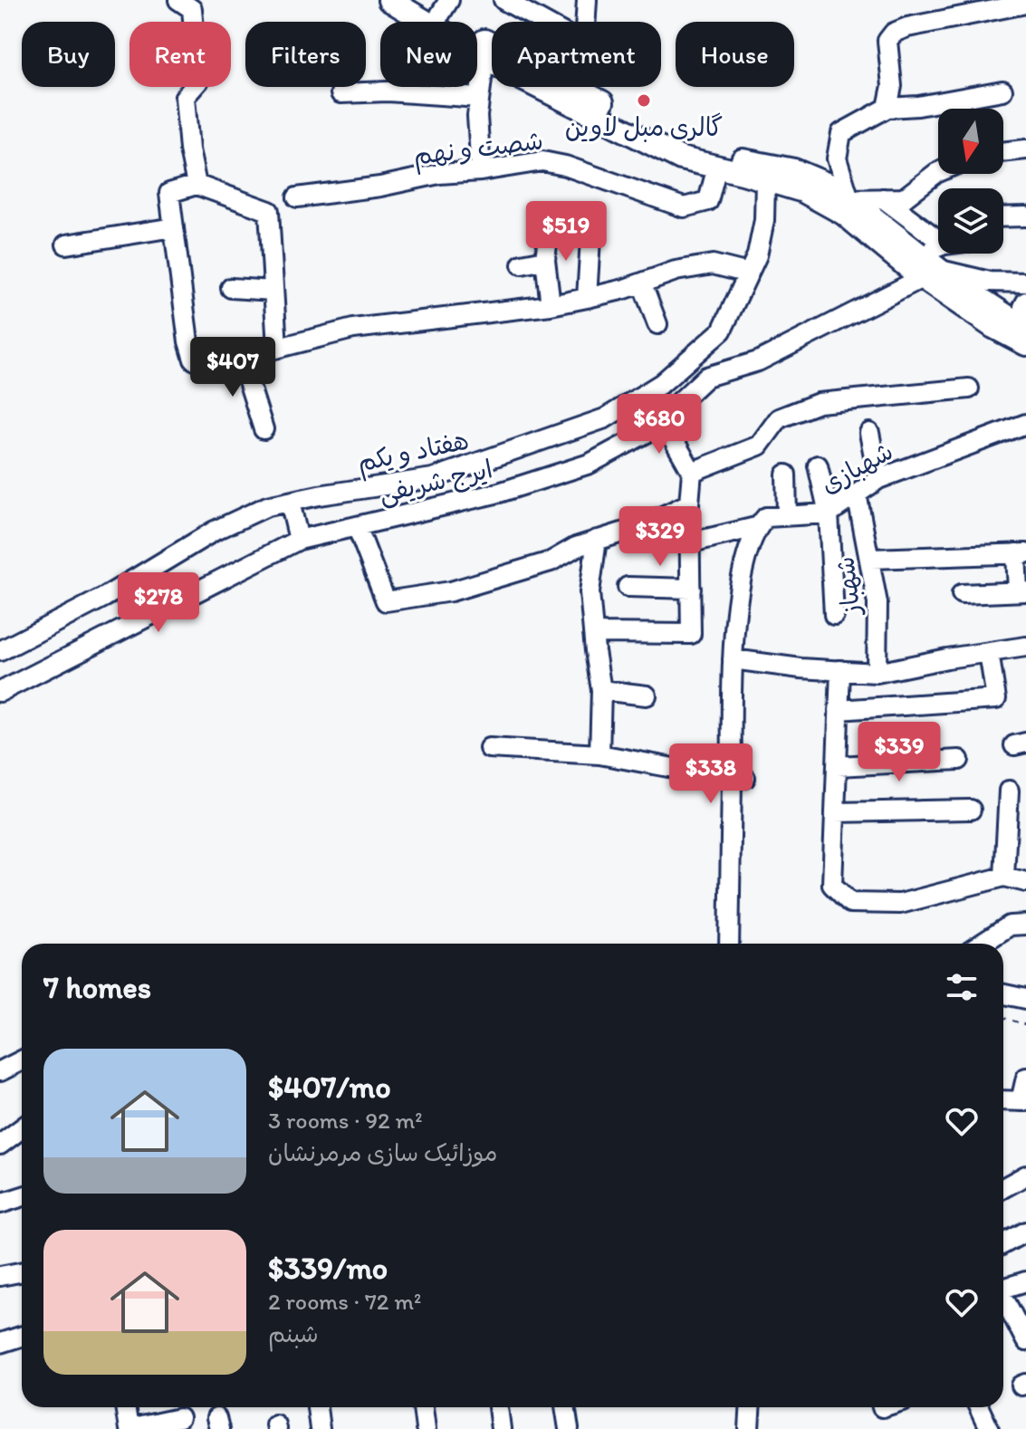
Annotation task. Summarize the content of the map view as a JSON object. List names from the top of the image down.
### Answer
{
  "streets": {
    "street": [
      "شصت و نهم",
      "هفتاد و یکم",
      "شهبازی",
      "ایرج شریفی",
      "شهباز"
    ]
  },
  "crossings": [
    ["شهبازی", "شهباز"]
  ],
  "places": ["گالری مبل لاوین"],
  "north": "bottom",
  "page": {
    "chip": [
      "Buy",
      "Rent",
      "Filters",
      "New",
      "Apartment",
      "House"
    ],
    "price": [
      "$519",
      "$407",
      "$680",
      "$329",
      "$278",
      "$339",
      "$338"
    ],
    "heading": "7 homes",
    "list": [
      {
        "name": "$407/mo",
        "note": "3 rooms · 92 m² · موزائیک سازی مرمرنشان"
      },
      {
        "name": "$339/mo",
        "note": "2 rooms · 72 m² · شبنم"
      }
    ]
  }
}
